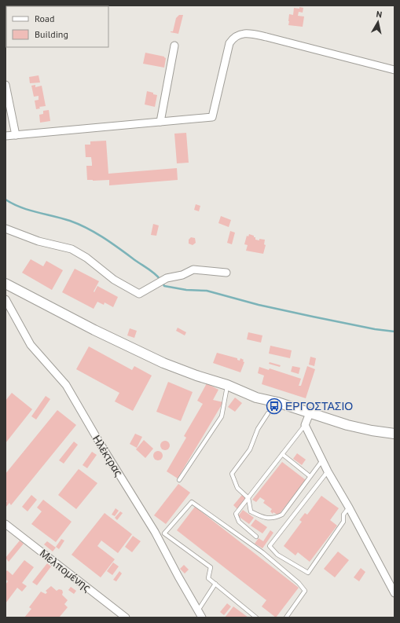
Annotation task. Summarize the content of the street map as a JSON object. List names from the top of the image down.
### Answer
{
  "streets": {
    "street": ["Ηλέκτρας", "Μελπομένης"]
  },
  "places": {
    "bus stop": ["ΕΡΓΟΣΤΑΣΙΟ"]
  },
  "legend": ["Road", "Building"],
  "north": "top"
}
